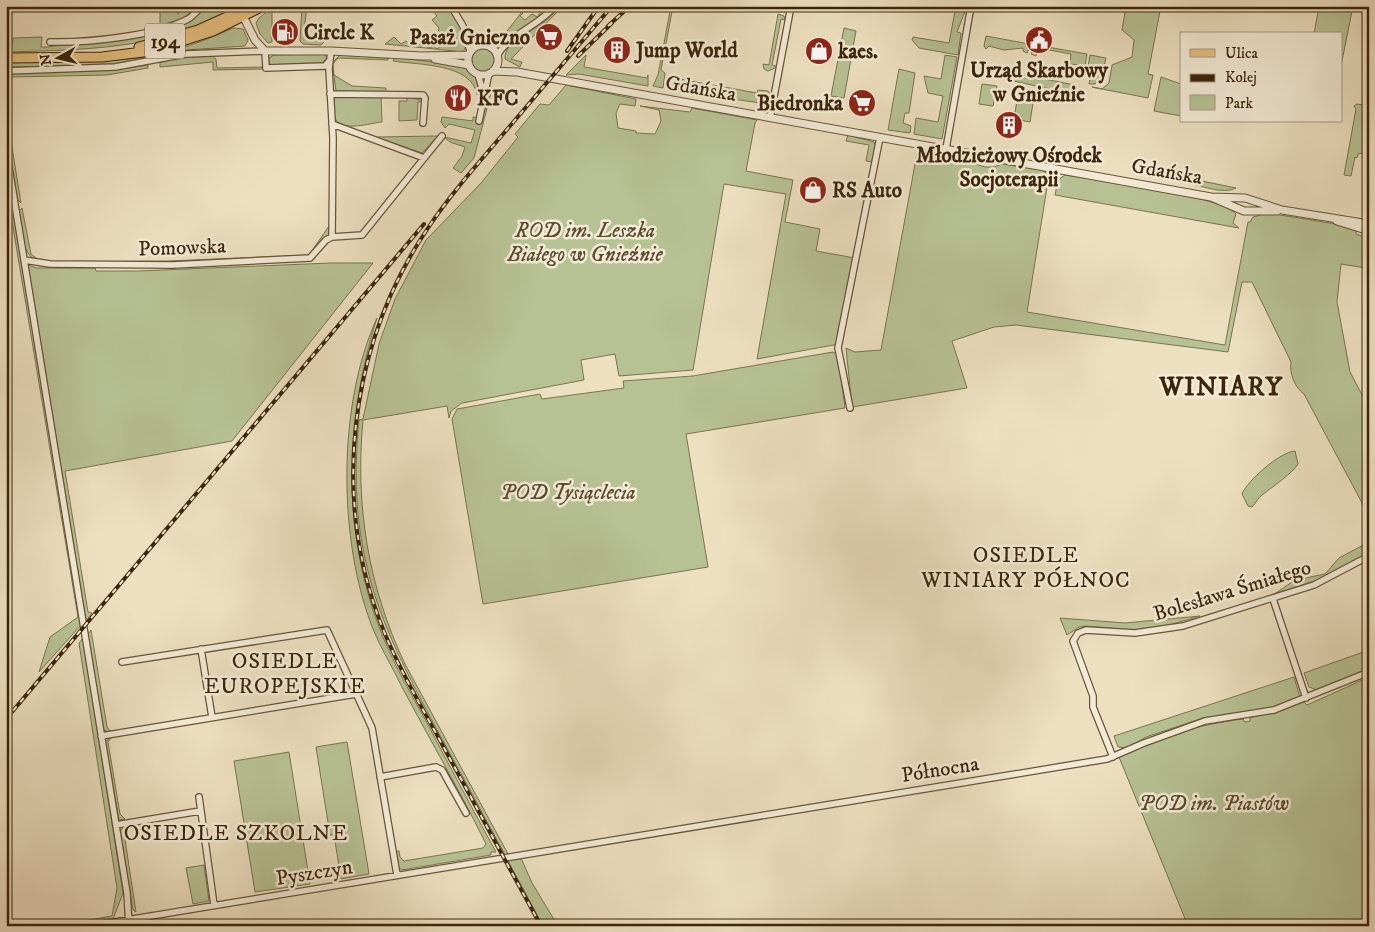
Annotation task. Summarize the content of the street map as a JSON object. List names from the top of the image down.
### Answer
{
  "streets": {
    "main road": ["194"],
    "street": [
      "Gdańska",
      "Pomowska",
      "Bolesława Śmiałego",
      "Północna",
      "Pyszczyn"
    ]
  },
  "crossings": [
    ["Bolesława Śmiałego", "Północna"],
    ["Północna", "Pyszczyn"]
  ],
  "districts": [
    "WINIARY",
    "OSIEDLE WINIARY PÓŁNOC",
    "OSIEDLE EUROPEJSKIE",
    "OSIEDLE SZKOLNE"
  ],
  "parks": ["ROD im. Leszka Białego w Gnieźnie", "POD Tysiąclecia", "POD im. Piastów"],
  "places": {
    "fuel station": ["Circle K"],
    "supermarket": ["Pasaż Gniezno", "Biedronka"],
    "public building": ["Urząd Skarbowy w Gnieźnie"],
    "building": ["Jump World", "Młodzieżowy Ośrodek Socjoterapii"],
    "shop": ["kaes.", "RS Auto"],
    "restaurant": ["KFC"]
  },
  "legend": ["Ulica", "Kolej", "Park"],
  "north": "left"
}
